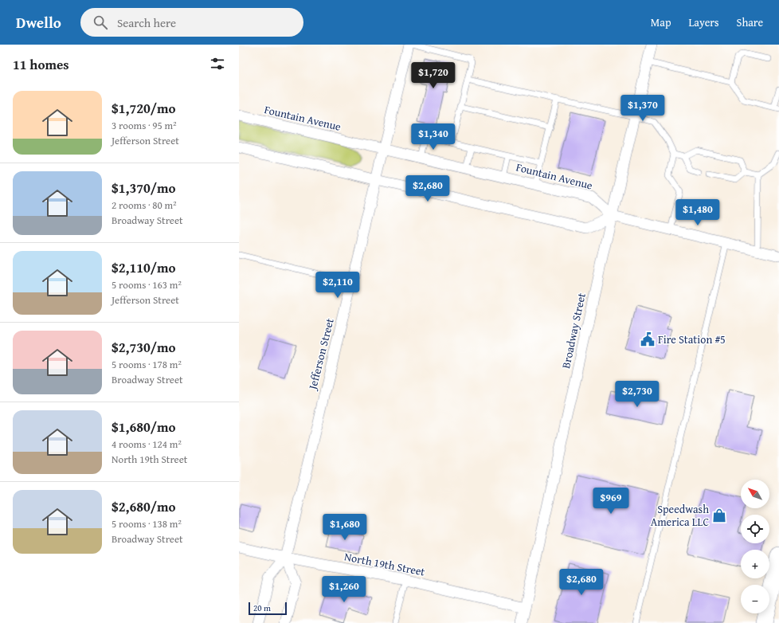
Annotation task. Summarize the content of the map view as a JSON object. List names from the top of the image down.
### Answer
{
  "streets": {
    "street": [
      "Fountain Avenue",
      "Broadway Street",
      "Jefferson Street",
      "North 19th Street"
    ]
  },
  "crossings": [
    ["Fountain Avenue", "Broadway Street"],
    ["Fountain Avenue", "Jefferson Street"],
    ["Broadway Street", "North 19th Street"],
    ["Jefferson Street", "North 19th Street"]
  ],
  "places": {
    "public building": ["Fire Station #5"],
    "shop": ["Speedwash America LLC"]
  },
  "scale_bar": "20 m",
  "north": "top left",
  "page": {
    "header": "Dwello",
    "search": "Search here",
    "nav": ["Map", "Layers", "Share"],
    "heading": "11 homes",
    "price": [
      "$1,720",
      "$1,370",
      "$1,340",
      "$2,680",
      "$1,480",
      "$2,110",
      "$2,730",
      "$969",
      "$1,680",
      "$2,680",
      "$1,260"
    ],
    "list": [
      {
        "name": "$1,720/mo",
        "note": "3 rooms · 95 m² · Jefferson Street"
      },
      {
        "name": "$1,370/mo",
        "note": "2 rooms · 80 m² · Broadway Street"
      },
      {
        "name": "$2,110/mo",
        "note": "5 rooms · 163 m² · Jefferson Street"
      },
      {
        "name": "$2,730/mo",
        "note": "5 rooms · 178 m² · Broadway Street"
      },
      {
        "name": "$1,680/mo",
        "note": "4 rooms · 124 m² · North 19th Street"
      },
      {
        "name": "$2,680/mo",
        "note": "5 rooms · 138 m² · Broadway Street"
      }
    ],
    "map_buttons": ["+", "−"],
    "scale": "20 m"
  }
}
